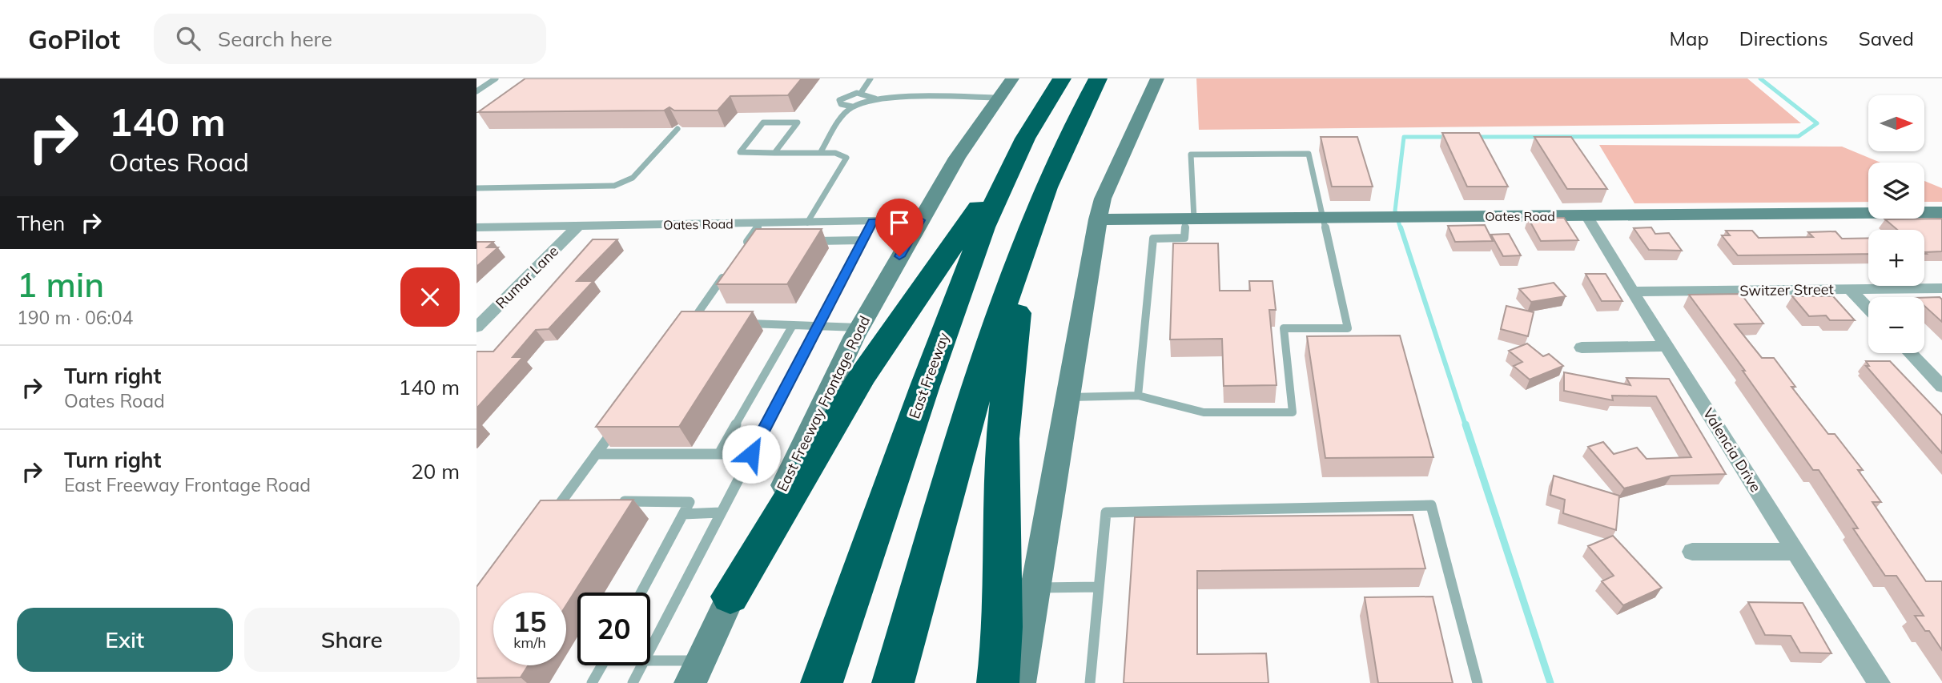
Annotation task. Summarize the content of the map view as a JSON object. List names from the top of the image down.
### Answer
{
  "streets": {
    "highway": ["East Freeway"],
    "main road": ["Oates Road", "East Freeway Frontage Road"],
    "street": ["Rumar Lane", "Switzer Street", "Valencia Drive"]
  },
  "crossings": [
    ["Oates Road", "Rumar Lane"],
    ["Oates Road", "East Freeway Frontage Road"],
    ["Oates Road", "Valencia Drive"],
    ["Switzer Street", "Valencia Drive"]
  ],
  "north": "right",
  "page": {
    "header": "GoPilot",
    "search": "Search here",
    "nav": ["Map", "Directions", "Saved"],
    "turn": ["140 m", "Oates Road"],
    "map_buttons": ["+", "−"],
    "then": "Then",
    "heading": ["1 min", "190 m · 06:04"],
    "list": [
      {
        "name": "Turn right",
        "note": "Oates Road",
        "value": "140 m"
      },
      {
        "name": "Turn right",
        "note": "East Freeway Frontage Road",
        "value": "20 m"
      }
    ],
    "speed": "15 km/h",
    "limit": "20",
    "buttons": ["Exit", "Share"]
  }
}
